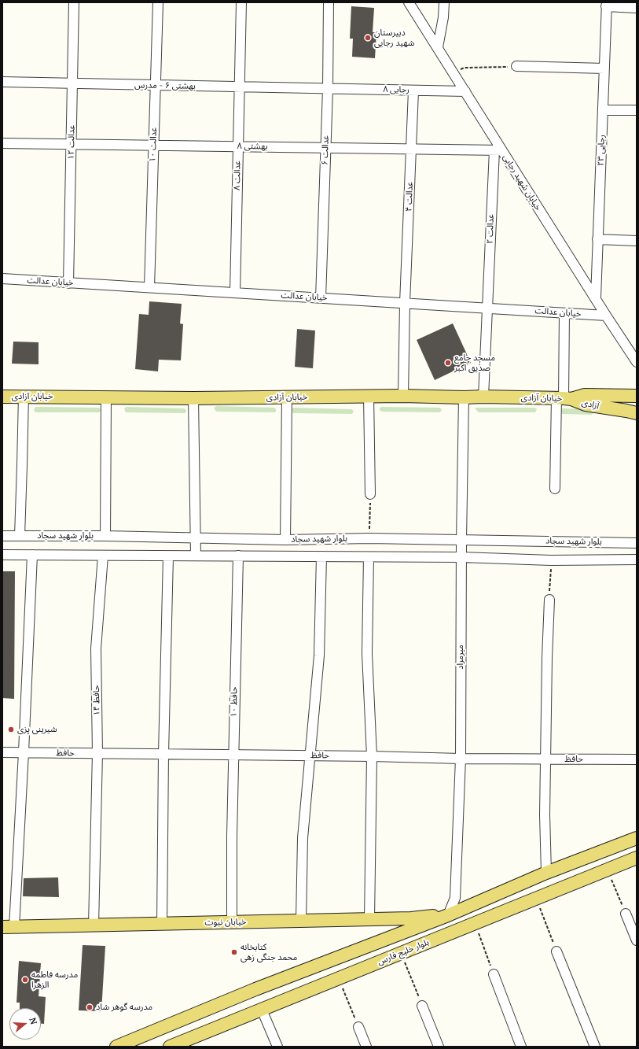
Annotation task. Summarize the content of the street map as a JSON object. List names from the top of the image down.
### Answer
{
  "streets": {
    "main road": [
      "خیابان آزادی",
      "آزادی",
      "خیابان نبوت",
      "بلوار خلیج فارس"
    ],
    "street": [
      "بهشتی ۶ - مدرس",
      "رجایی ۸",
      "عدالت ۱۲",
      "عدالت ۱۰",
      "بهشتی ۸",
      "عدالت ۶",
      "رجایی ۲۳",
      "عدالت ۸",
      "خیابان شهید رجایی",
      "عدالت ۴",
      "عدالت ۲",
      "خیابان عدالت",
      "بلوار شهید سجاد",
      "میرمراد",
      "حافظ ۱۴",
      "حافظ ۱۰",
      "حافظ"
    ]
  },
  "crossings": [
    ["بهشتی ۶ - مدرس", "رجایی ۸"],
    ["بهشتی ۶ - مدرس", "عدالت ۱۲"],
    ["بهشتی ۶ - مدرس", "عدالت ۱۰"],
    ["بهشتی ۶ - مدرس", "عدالت ۶"],
    ["بهشتی ۶ - مدرس", "عدالت ۸"],
    ["رجایی ۸", "عدالت ۶"],
    ["رجایی ۸", "خیابان شهید رجایی"],
    ["رجایی ۸", "عدالت ۴"],
    ["عدالت ۱۲", "بهشتی ۸"],
    ["عدالت ۱۲", "خیابان عدالت"],
    ["عدالت ۱۰", "بهشتی ۸"],
    ["عدالت ۱۰", "خیابان عدالت"],
    ["بهشتی ۸", "عدالت ۶"],
    ["بهشتی ۸", "عدالت ۸"],
    ["بهشتی ۸", "خیابان شهید رجایی"],
    ["بهشتی ۸", "عدالت ۴"],
    ["بهشتی ۸", "عدالت ۲"],
    ["عدالت ۶", "خیابان عدالت"],
    ["رجایی ۲۳", "خیابان شهید رجایی"],
    ["عدالت ۸", "خیابان عدالت"],
    ["خیابان شهید رجایی", "عدالت ۲"],
    ["خیابان شهید رجایی", "خیابان عدالت"],
    ["عدالت ۴", "خیابان عدالت"],
    ["عدالت ۴", "خیابان آزادی"],
    ["عدالت ۲", "خیابان عدالت"],
    ["عدالت ۲", "خیابان آزادی"],
    ["خیابان آزادی", "آزادی"],
    ["خیابان آزادی", "میرمراد"],
    ["بلوار شهید سجاد", "میرمراد"],
    ["بلوار شهید سجاد", "حافظ ۱۴"],
    ["بلوار شهید سجاد", "حافظ ۱۰"],
    ["میرمراد", "حافظ"],
    ["میرمراد", "خیابان نبوت"],
    ["حافظ ۱۴", "حافظ"],
    ["حافظ ۱۴", "خیابان نبوت"],
    ["حافظ ۱۰", "حافظ"],
    ["حافظ ۱۰", "خیابان نبوت"]
  ],
  "places": [
    "دبیرستان شهید رجایی",
    "مسجد جامع صدیق اکبر",
    "شیرینی پزی",
    "کتابخانه محمد جنگی زهی",
    "مدرسه فاطمه الزهرا",
    "مدرسه گوهر شاد"
  ],
  "north": "right"
}
